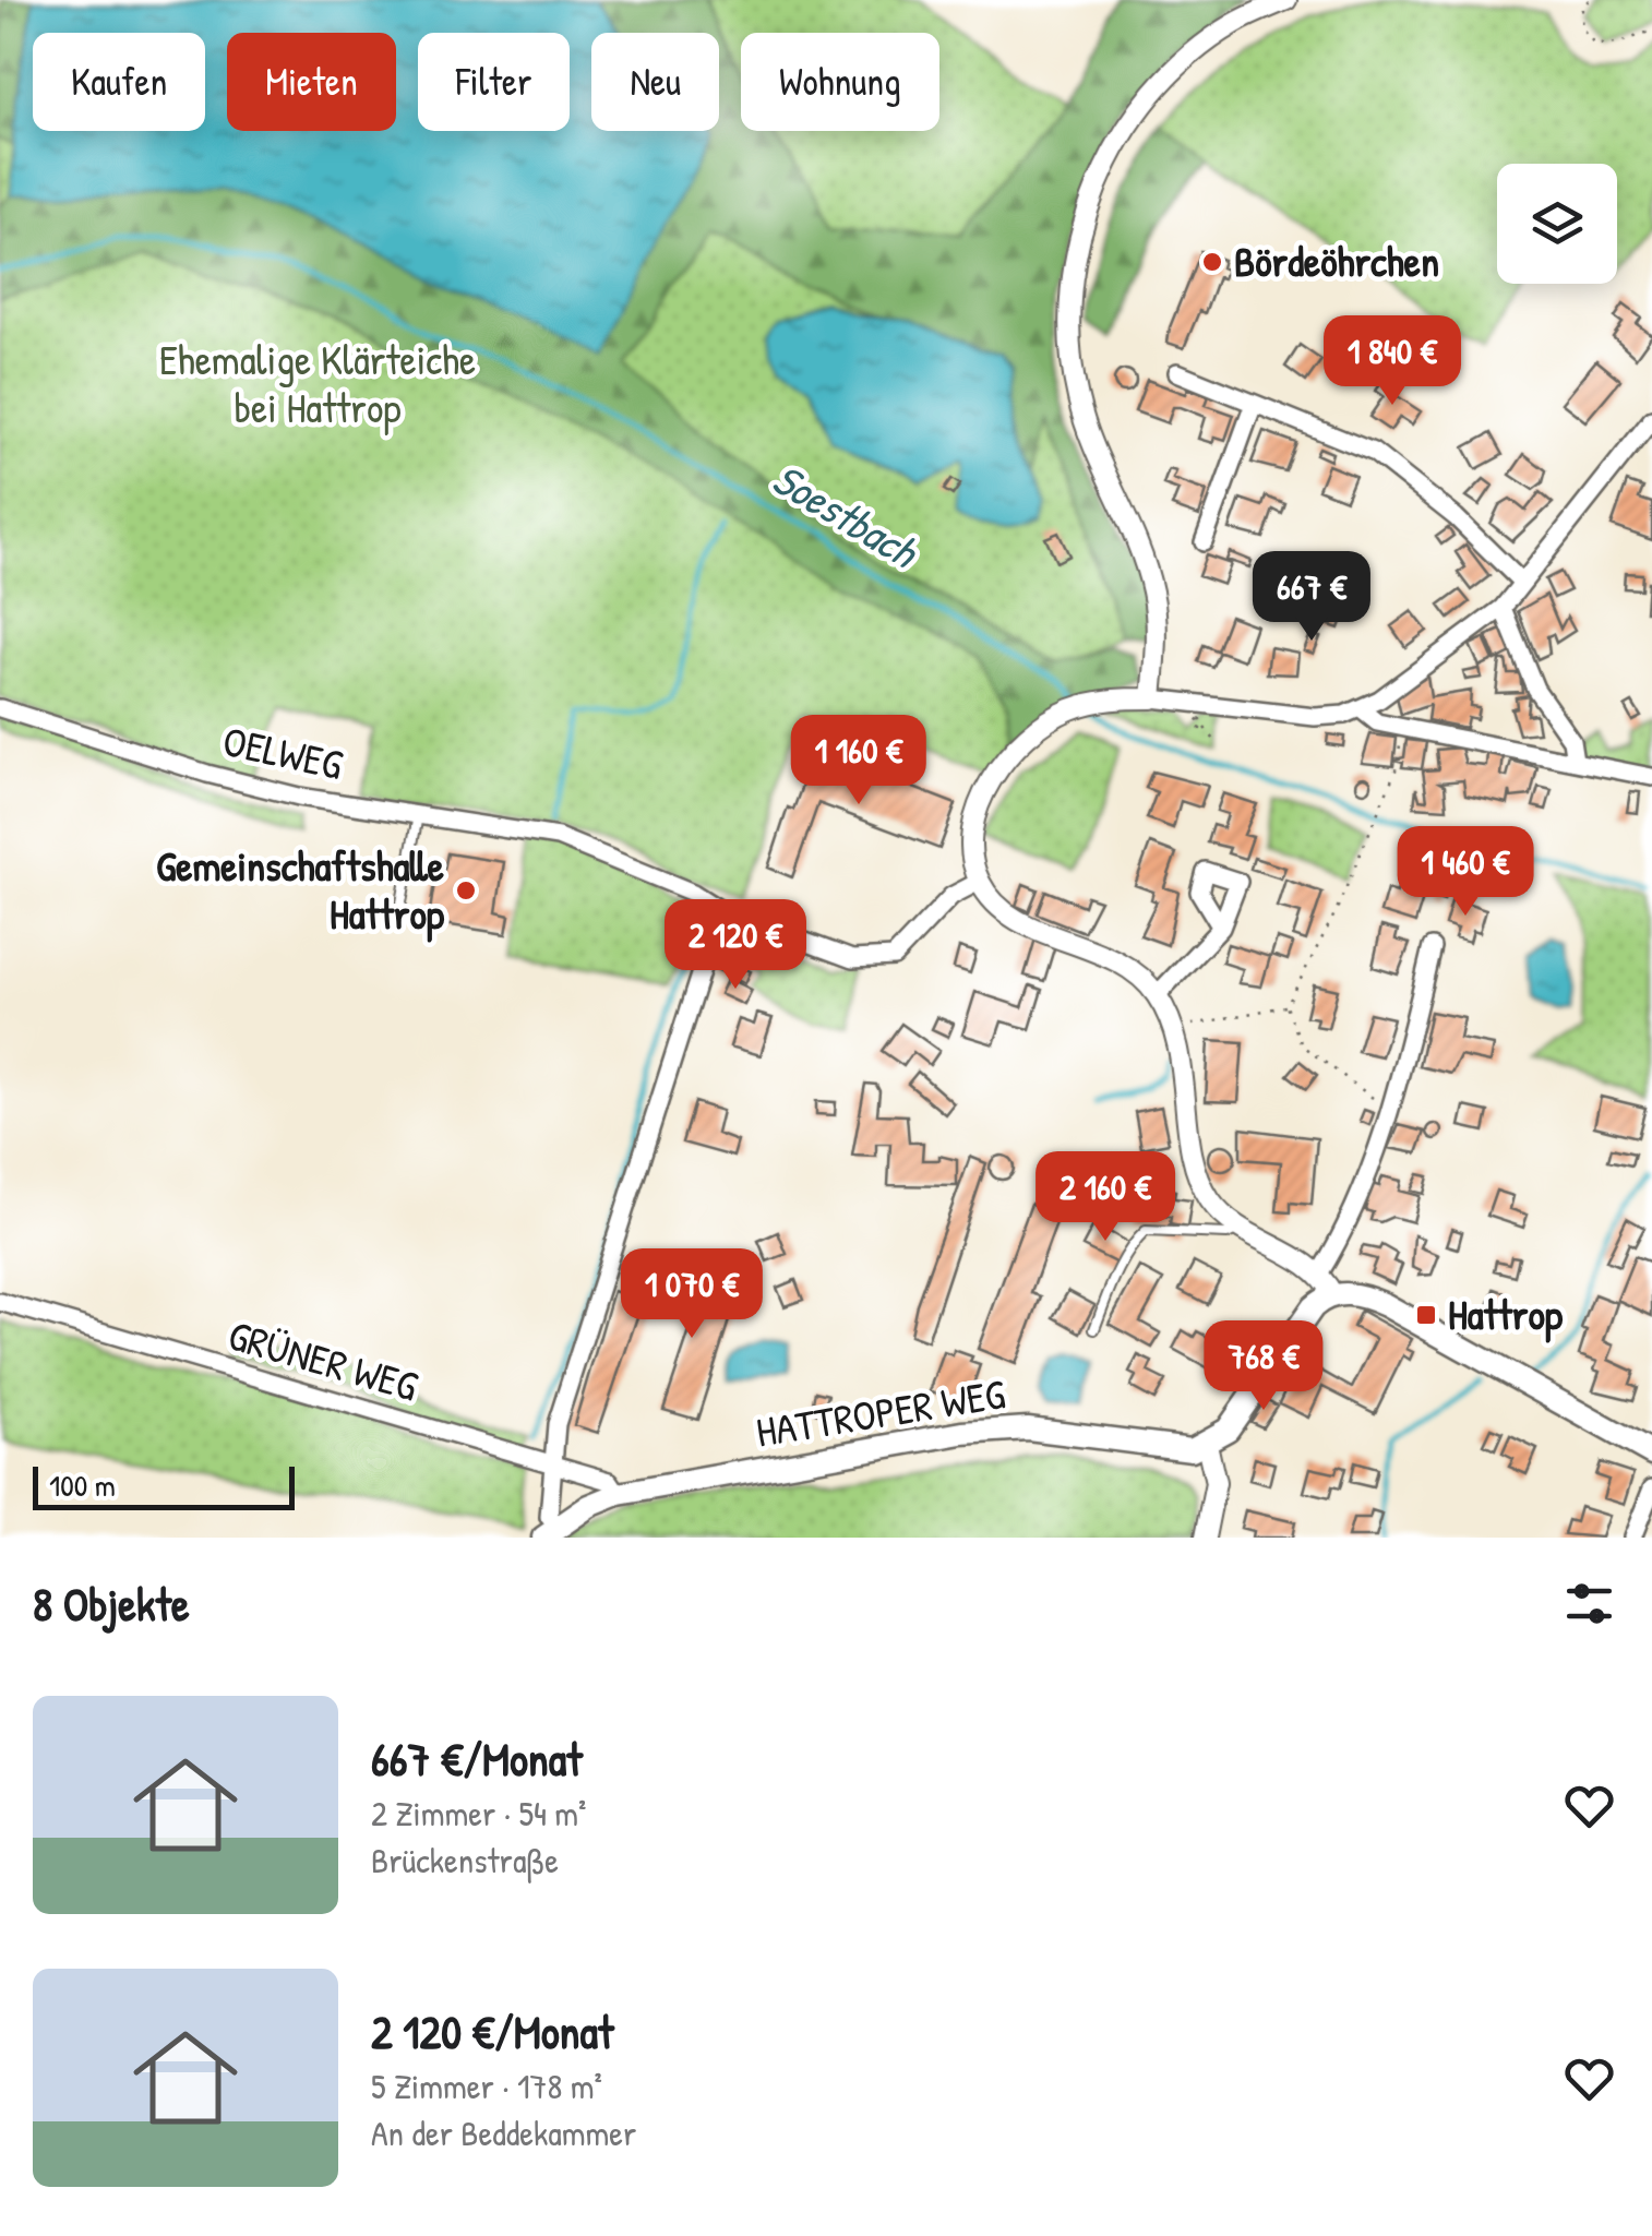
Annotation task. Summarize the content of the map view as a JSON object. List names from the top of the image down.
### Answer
{
  "streets": {
    "main road": ["HATTROPER WEG"],
    "street": ["OELWEG", "GRÜNER WEG"]
  },
  "crossings": [
    ["GRÜNER WEG", "HATTROPER WEG"]
  ],
  "water": ["Soestbach"],
  "parks": ["Ehemalige Klärteiche bei Hattrop"],
  "places": {
    "other": ["Bördeöhrchen", "Gemeinschaftshalle Hattrop"],
    "transit": ["Hattrop"]
  },
  "scale_bar": "100 m",
  "page": {
    "chip": [
      "Kaufen",
      "Mieten",
      "Filter",
      "Neu",
      "Wohnung"
    ],
    "price": [
      "1 840 €",
      "667 €",
      "1 160 €",
      "1 460 €",
      "2 120 €",
      "2 160 €",
      "1 070 €",
      "768 €"
    ],
    "scale": "100 m",
    "heading": "8 Objekte",
    "list": [
      {
        "name": "667 €/Monat",
        "note": "2 Zimmer · 54 m² · Brückenstraße"
      },
      {
        "name": "2 120 €/Monat",
        "note": "5 Zimmer · 178 m² · An der Beddekammer"
      }
    ]
  }
}
